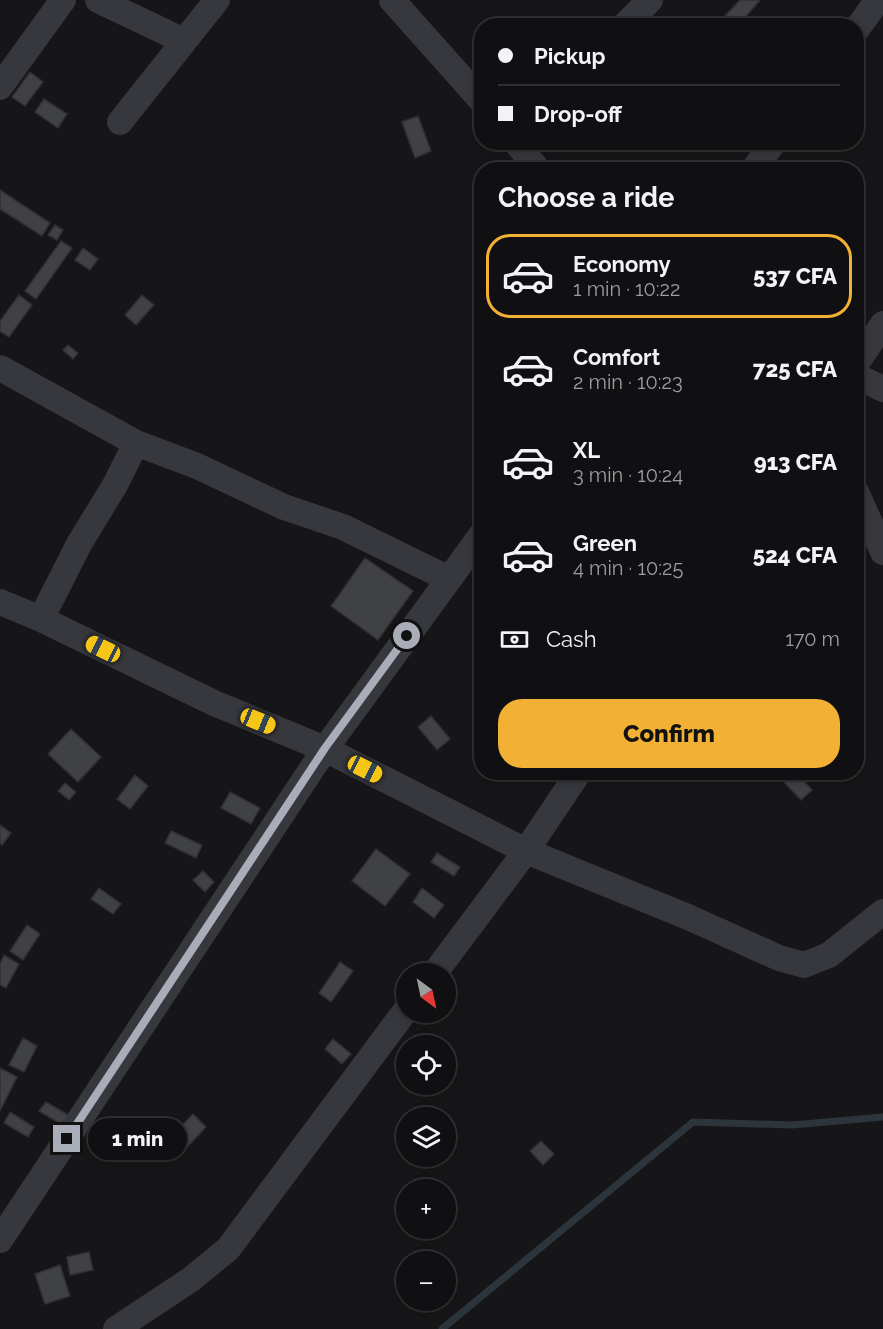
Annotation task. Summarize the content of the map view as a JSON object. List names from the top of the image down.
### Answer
{
  "north": "bottom right",
  "page": {
    "banner": ["Pickup", "Drop-off"],
    "heading": "Choose a ride",
    "list": [
      {
        "name": "Economy",
        "note": "1 min · 10:22",
        "value": "537 CFA"
      },
      {
        "name": "Comfort",
        "note": "2 min · 10:23",
        "value": "725 CFA"
      },
      {
        "name": "XL",
        "note": "3 min · 10:24",
        "value": "913 CFA"
      },
      {
        "name": "Green",
        "note": "4 min · 10:25",
        "value": "524 CFA"
      }
    ],
    "pay": ["Cash", "170 m"],
    "buttons": "Confirm",
    "map_buttons": ["+", "−"],
    "bubble": "1 min"
  }
}
